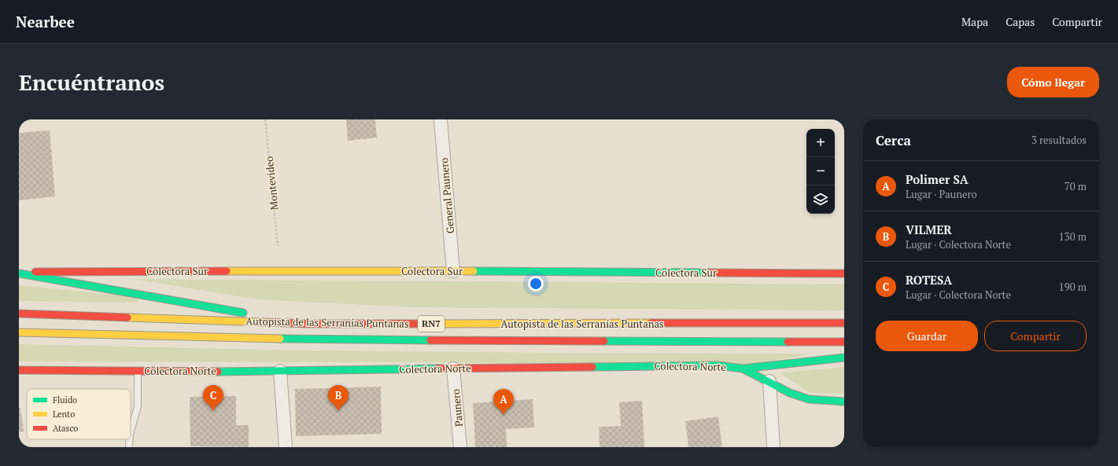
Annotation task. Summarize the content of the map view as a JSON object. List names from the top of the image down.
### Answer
{
  "streets": {
    "main road": [
      "Colectora Sur",
      "Autopista de las Serranías Puntanas",
      "RN7",
      "Colectora Norte"
    ],
    "street": ["General Paunero", "Paunero"],
    "path": ["Montevideo"]
  },
  "crossings": [
    ["General Paunero", "Colectora Sur"],
    ["Colectora Norte", "Paunero"]
  ],
  "legend": ["Fluido", "Lento", "Atasco"],
  "page": {
    "header": "Nearbee",
    "nav": ["Mapa", "Capas", "Compartir"],
    "buttons": [
      "Cómo llegar",
      ["Guardar", "Compartir"]
    ],
    "title": "Encuéntranos",
    "heading": ["Cerca", "3 resultados"],
    "map_buttons": ["+", "−"],
    "list": [
      {
        "mark": "A",
        "name": "Polimer SA",
        "note": "Lugar · Paunero",
        "value": "70 m"
      },
      {
        "mark": "B",
        "name": "VILMER",
        "note": "Lugar · Colectora Norte",
        "value": "130 m"
      },
      {
        "mark": "C",
        "name": "ROTESA",
        "note": "Lugar · Colectora Norte",
        "value": "190 m"
      }
    ],
    "pins": ["B", "C", "A"]
  }
}
